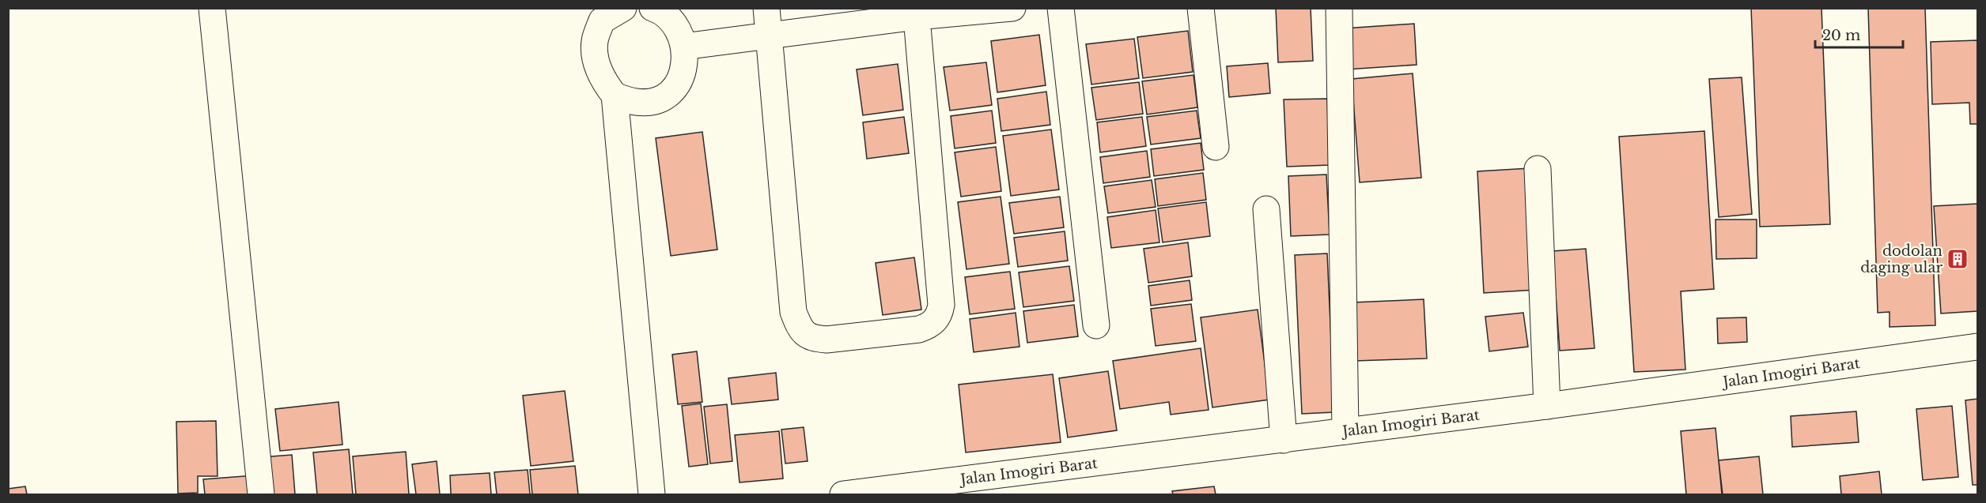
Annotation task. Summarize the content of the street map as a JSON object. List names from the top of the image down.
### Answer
{
  "streets": {
    "street": ["Jalan Imogiri Barat"]
  },
  "places": {
    "building": ["dodolan daging ular"]
  },
  "scale_bar": "20 m"
}
